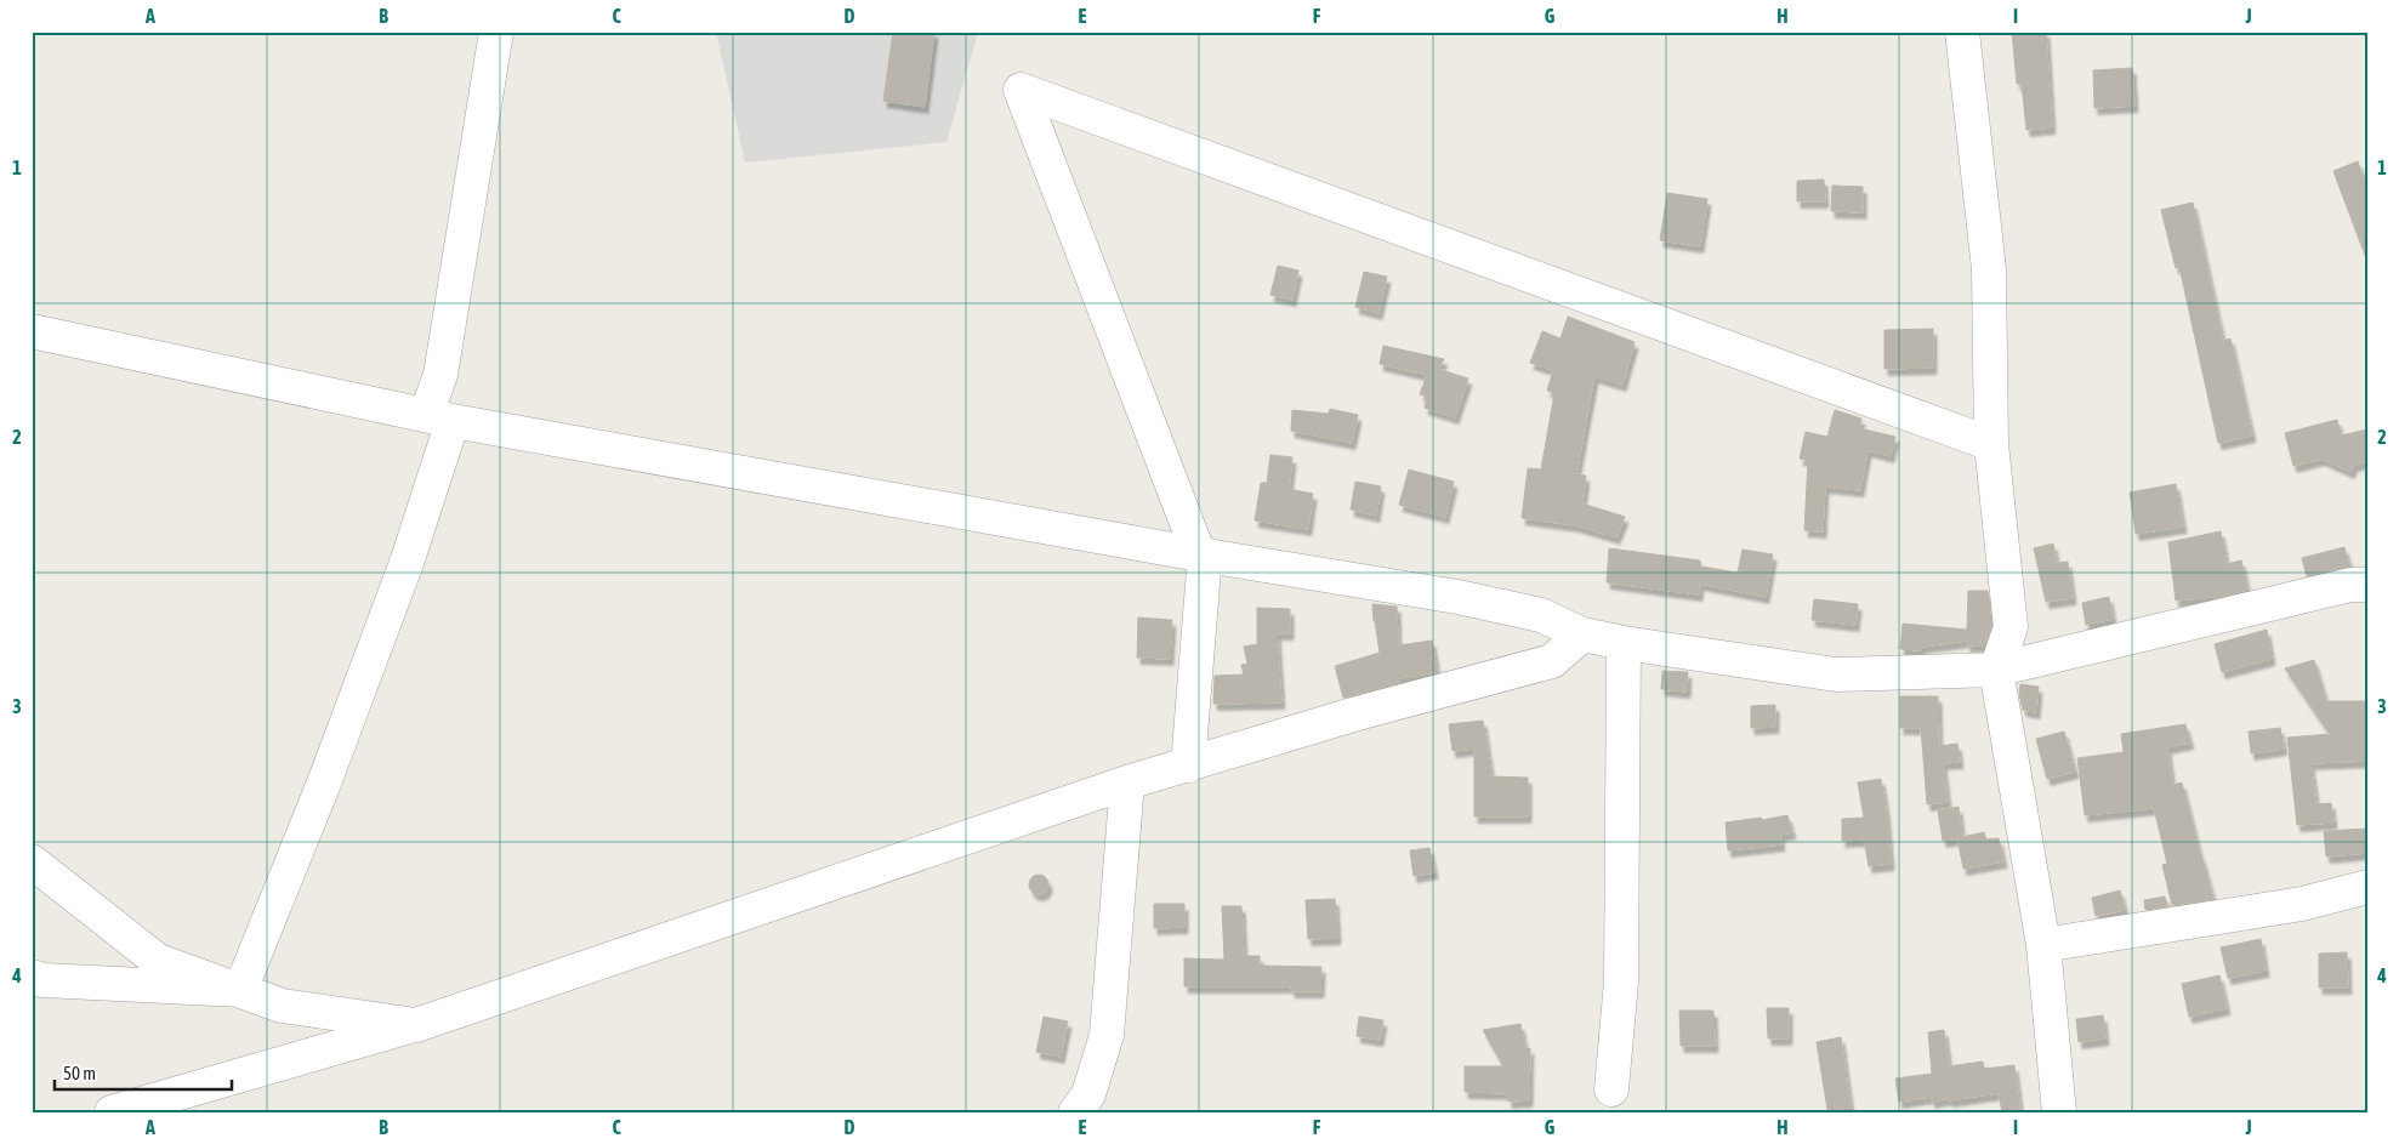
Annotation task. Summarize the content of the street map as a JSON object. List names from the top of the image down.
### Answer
{
  "scale_bar": "50 m",
  "grid": {
    "columns": [
      "A",
      "B",
      "C",
      "D",
      "E",
      "F",
      "G",
      "H",
      "I",
      "J"
    ],
    "rows": [
      "1",
      "2",
      "3",
      "4"
    ]
  }
}
